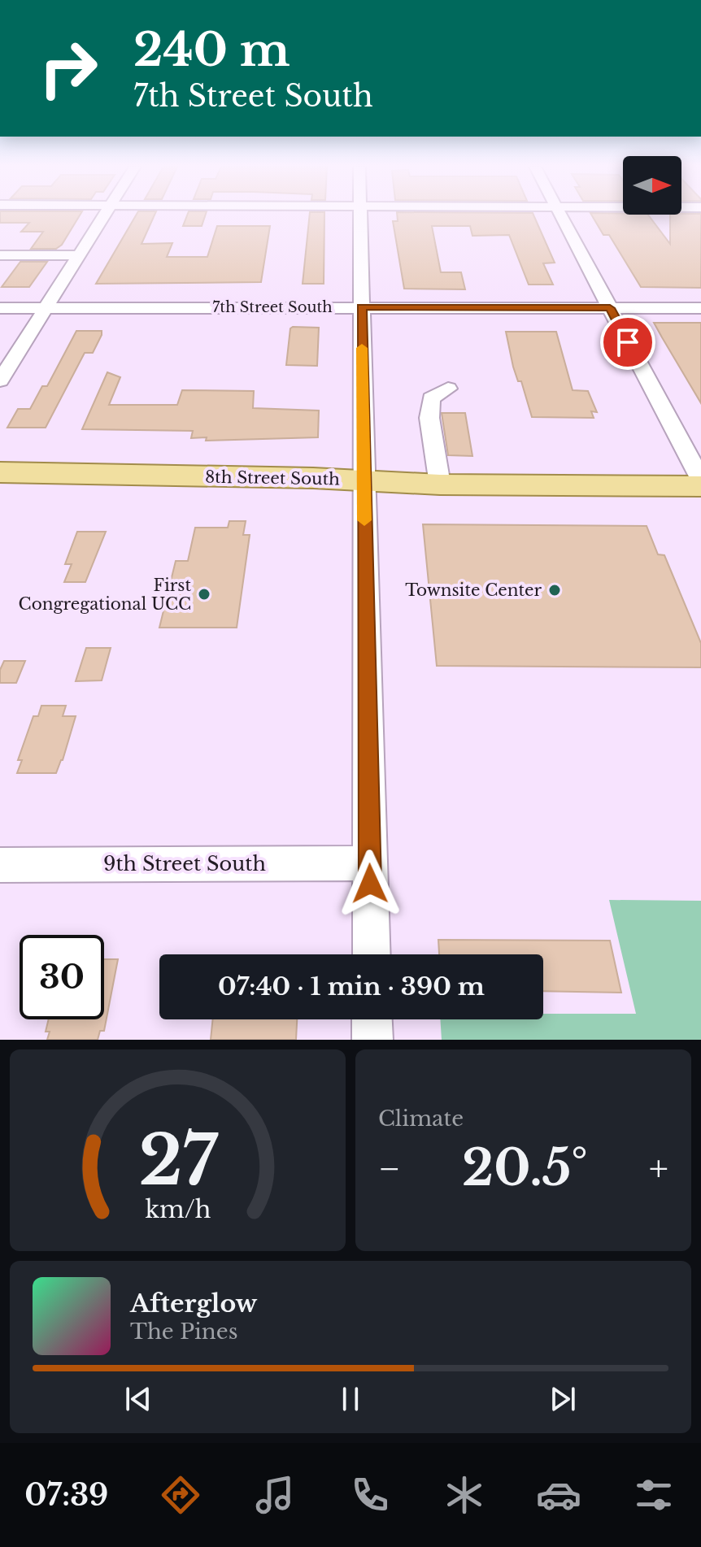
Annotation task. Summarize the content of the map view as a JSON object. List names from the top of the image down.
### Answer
{
  "streets": {
    "main road": ["8th Street South"],
    "street": ["7th Street South", "9th Street South"]
  },
  "places": ["Townsite Center", "First Congregational UCC"],
  "north": "right",
  "page": {
    "turn": ["240 m", "7th Street South"],
    "limit": "30",
    "trip": "07:40 · 1 min · 390 m",
    "tile": "Climate",
    "heat": ["−", "20.5°", "+"],
    "song": ["Afterglow", "The Pines"],
    "tabs": "07:39",
    "gauge": ["27", "km/h"]
  }
}
